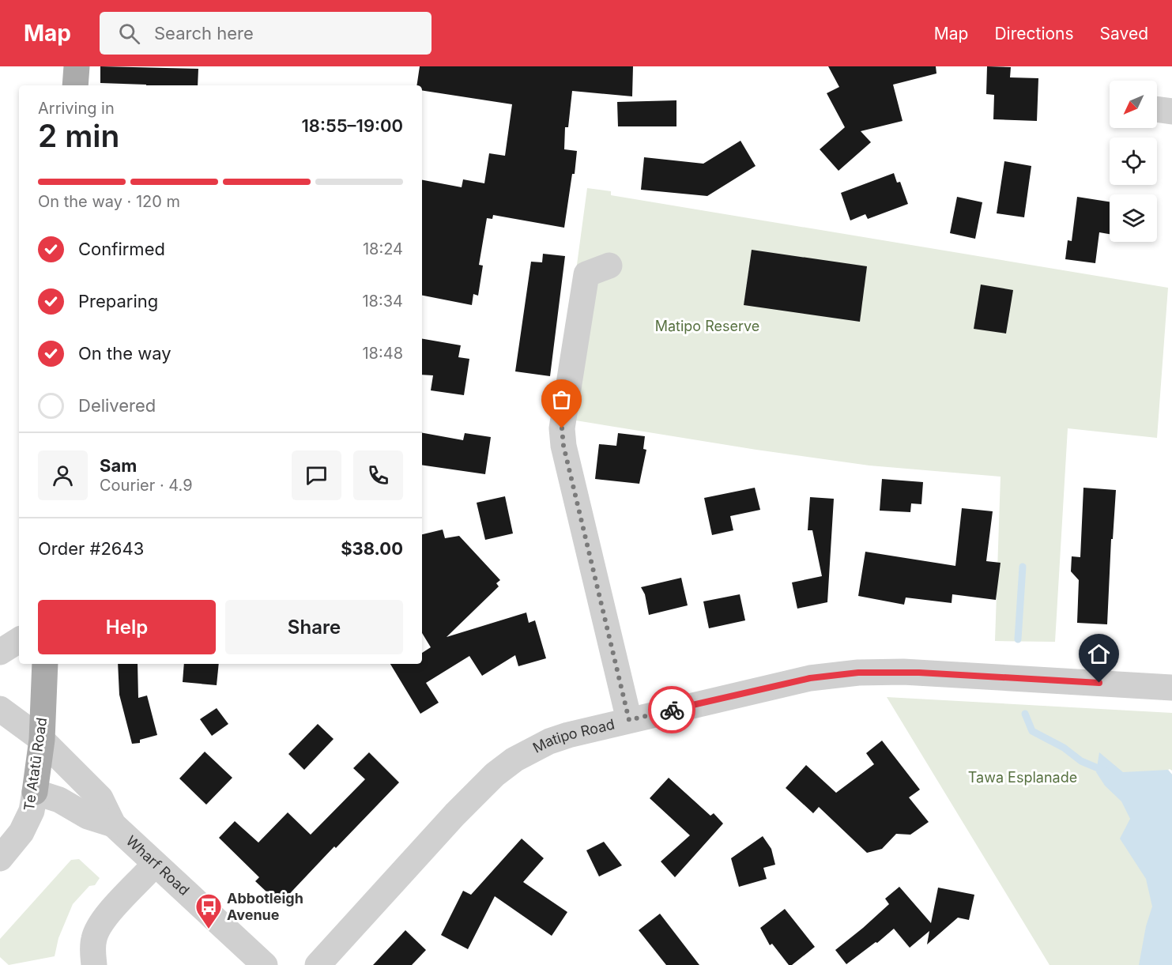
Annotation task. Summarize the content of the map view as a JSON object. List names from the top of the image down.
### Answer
{
  "streets": {
    "main road": ["Te Atatū Road"],
    "street": ["Matipo Road", "Wharf Road"]
  },
  "crossings": [
    ["Te Atatū Road", "Wharf Road"]
  ],
  "parks": ["Matipo Reserve", "Tawa Esplanade"],
  "places": {
    "bus stop": ["Abbotleigh Avenue"]
  },
  "north": "bottom left",
  "page": {
    "header": "Map",
    "search": "Search here",
    "nav": ["Map", "Directions", "Saved"],
    "heading": ["2 min", "Arriving in", "18:55–19:00"],
    "panel": [
      "Sam",
      "Courier · 4.9",
      "Order #2643",
      "$38.00"
    ],
    "bar": "On the way · 120 m",
    "list": [
      ["Confirmed", "18:24"],
      ["Preparing", "18:34"],
      ["On the way", "18:48"],
      "Delivered"
    ],
    "buttons": ["Help", "Share"]
  }
}
